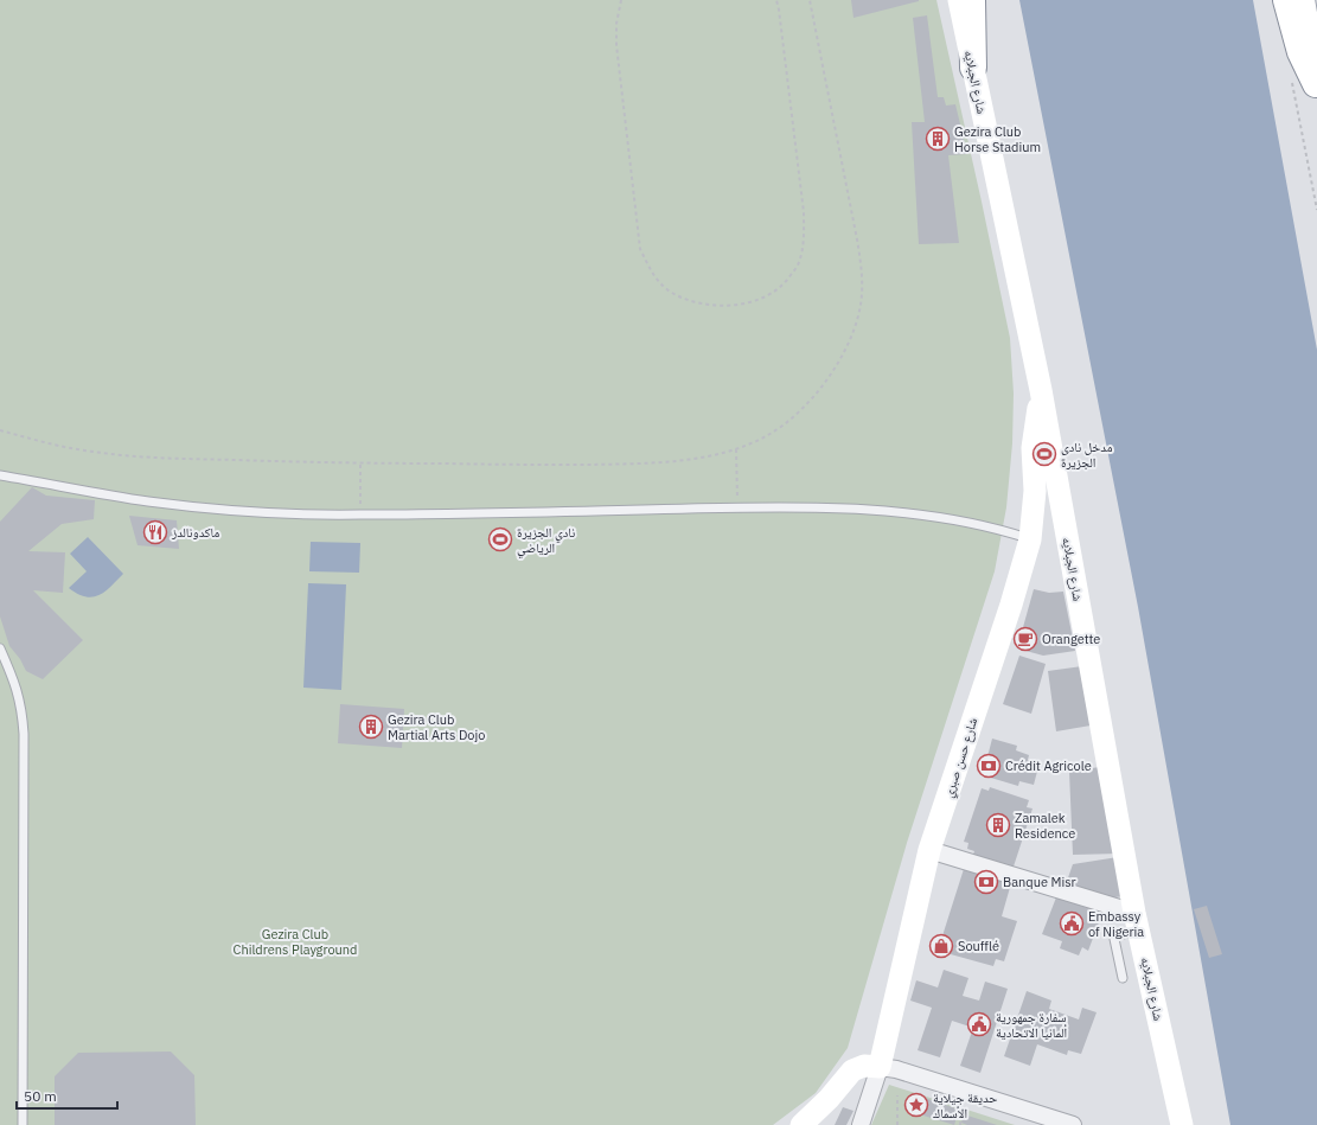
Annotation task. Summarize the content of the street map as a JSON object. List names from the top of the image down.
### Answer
{
  "streets": {
    "street": ["شارع الجبلايه", "شارع حسن صبري"]
  },
  "crossings": [
    ["شارع الجبلايه", "شارع حسن صبري"]
  ],
  "parks": ["Gezira Club Childrens Playground"],
  "places": {
    "building": ["Gezira Club Horse Stadium", "Gezira Club Martial Arts Dojo", "Zamalek Residence"],
    "sports": ["مدخل نادى الجزيرة", "نادي الجزيرة الرياضي"],
    "restaurant": ["ماكدونالدز"],
    "cafe": ["Orangette"],
    "bank": ["Crédit Agricole", "Banque Misr"],
    "public building": ["Embassy of Nigeria", "سفارة جمهورية ألمانيا الاتحادية"],
    "shop": ["Soufflé"],
    "place": ["حديقة جيلاية الأسماك"]
  },
  "scale_bar": "50 m"
}
